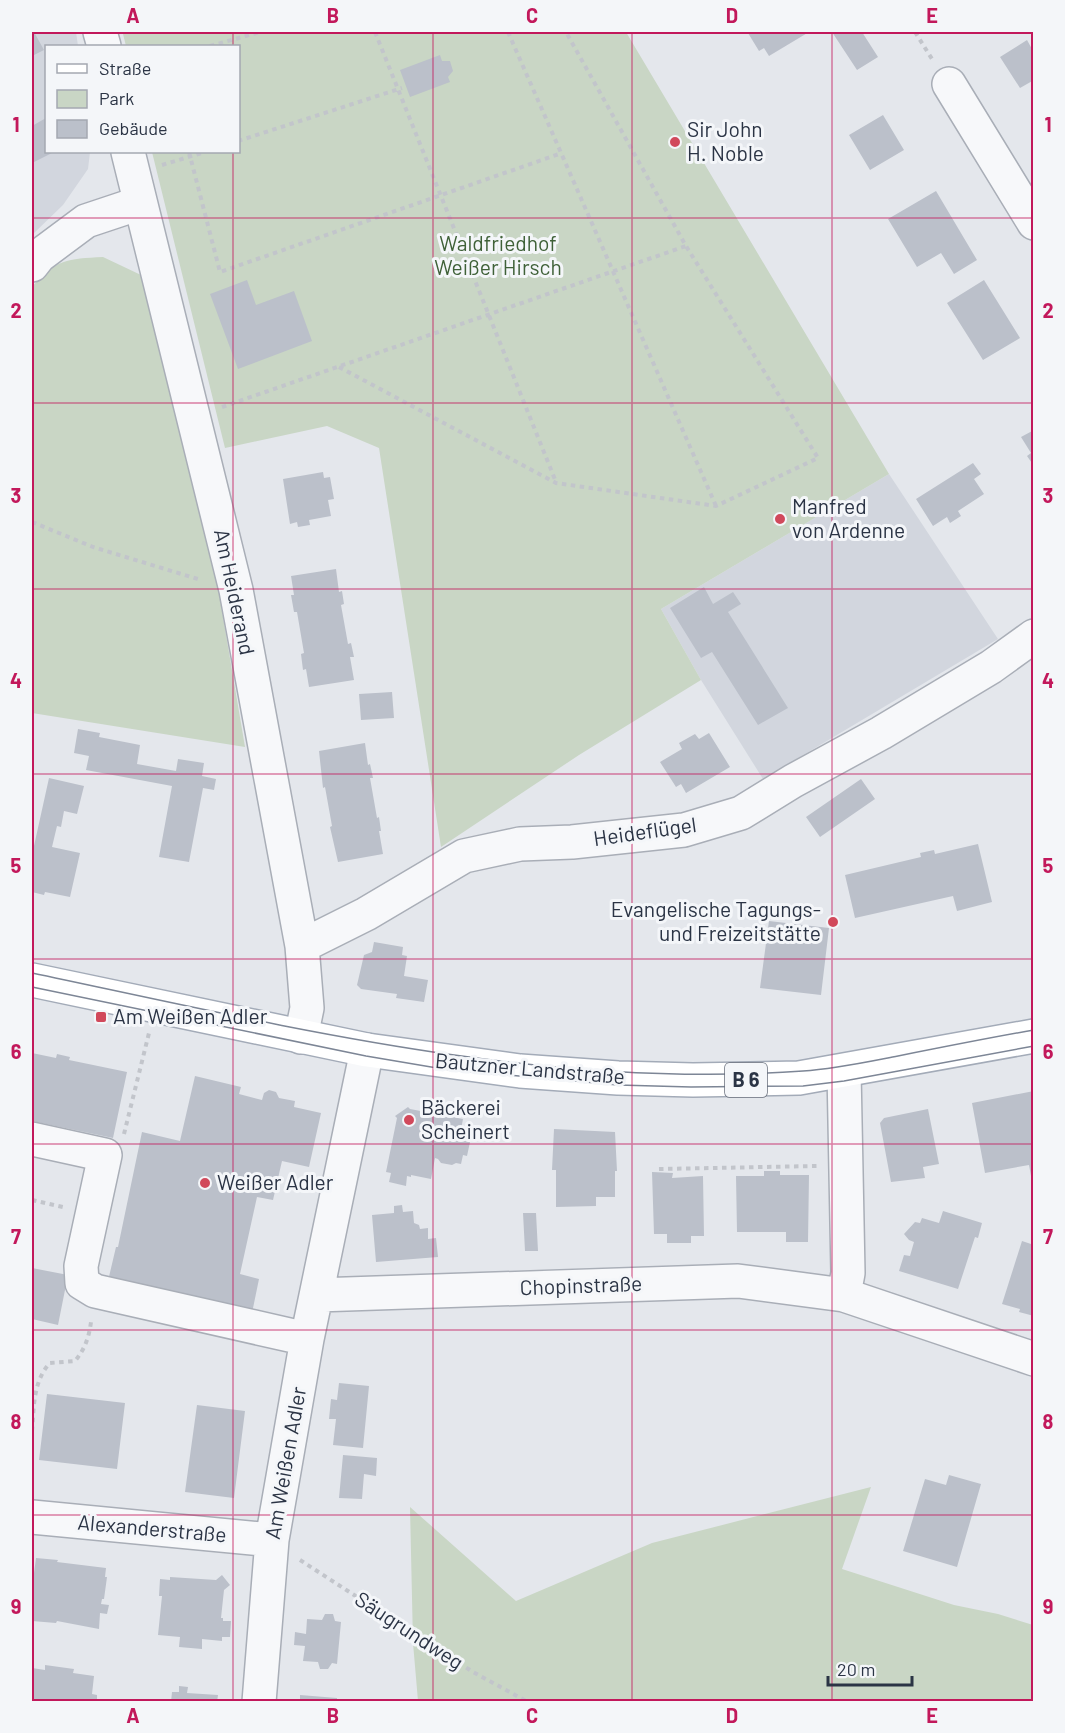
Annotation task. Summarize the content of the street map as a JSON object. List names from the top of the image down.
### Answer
{
  "streets": {
    "main road": ["Bautzner Landstraße", "B 6"],
    "street": [
      "Am Heiderand",
      "Heideflügel",
      "Chopinstraße",
      "Am Weißen Adler",
      "Alexanderstraße"
    ],
    "path": ["Säugrundweg"]
  },
  "crossings": [
    ["Am Heiderand", "Heideflügel"],
    ["Am Heiderand", "Bautzner Landstraße"],
    ["Bautzner Landstraße", "Am Weißen Adler"],
    ["Chopinstraße", "Am Weißen Adler"],
    ["Am Weißen Adler", "Alexanderstraße"],
    ["Am Weißen Adler", "Säugrundweg"],
    ["Alexanderstraße", "Säugrundweg"]
  ],
  "parks": ["Waldfriedhof Weißer Hirsch"],
  "places": {
    "other": [
      "Sir John H. Noble",
      "Manfred von Ardenne",
      "Evangelische Tagungs- und Freizeitstätte",
      "Bäckerei Scheinert",
      "Weißer Adler"
    ],
    "transit": ["Am Weißen Adler"]
  },
  "legend": ["Straße", "Park", "Gebäude"],
  "scale_bar": "20 m",
  "grid": {
    "columns": [
      "A",
      "B",
      "C",
      "D",
      "E"
    ],
    "rows": [
      "1",
      "2",
      "3",
      "4",
      "5",
      "6",
      "7",
      "8",
      "9"
    ]
  }
}
